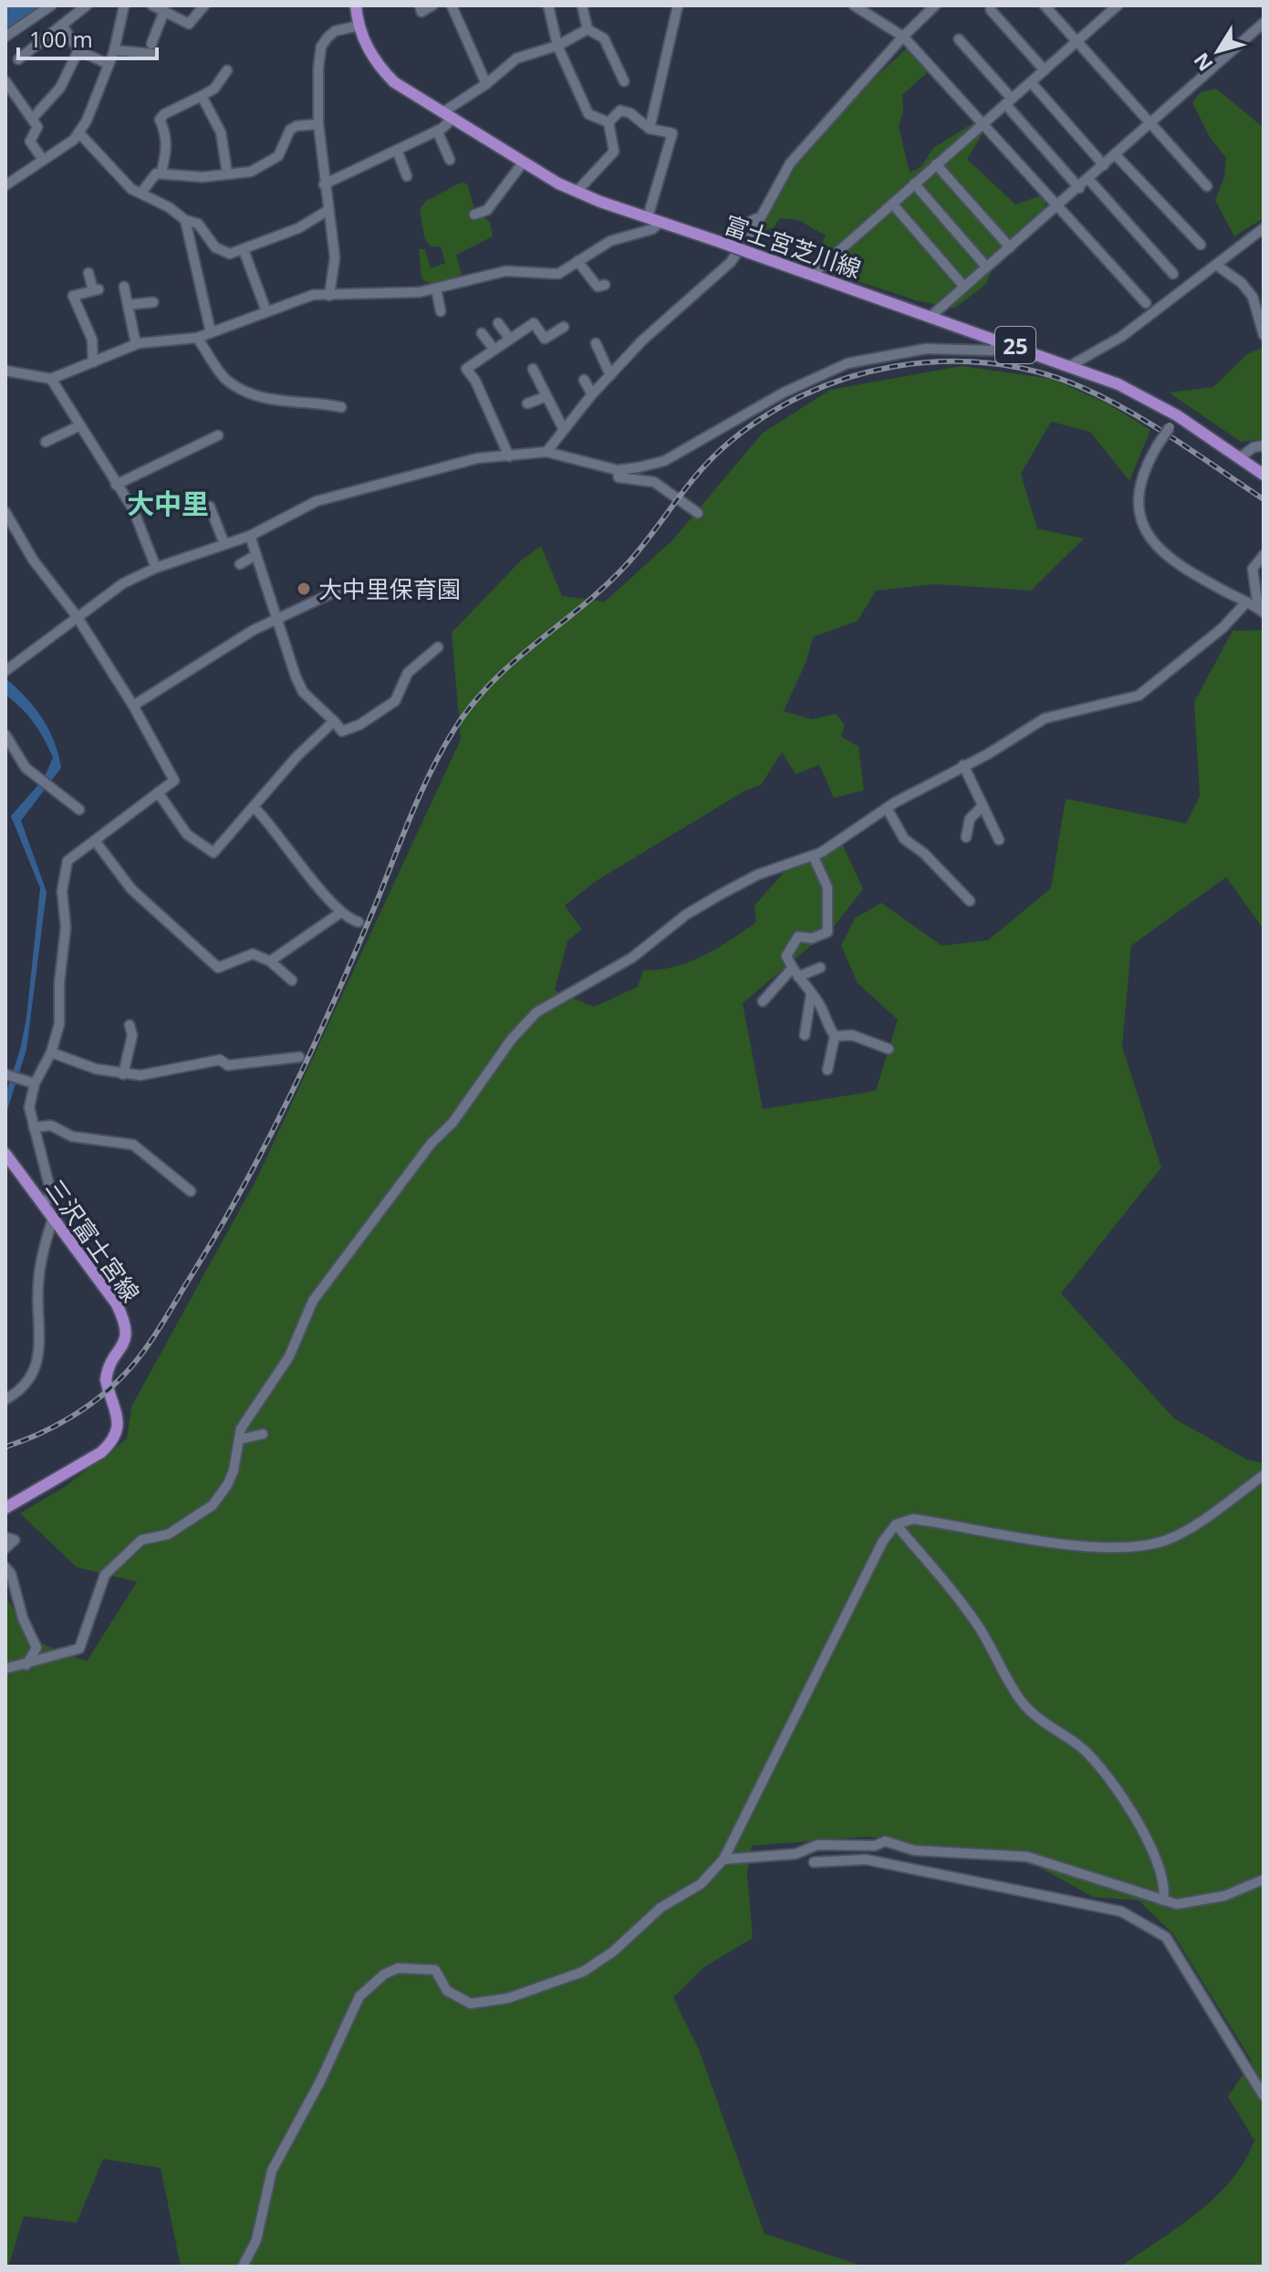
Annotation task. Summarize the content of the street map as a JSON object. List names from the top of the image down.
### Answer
{
  "streets": {
    "main road": ["富士宮芝川線", "25", "三沢富士宮線"]
  },
  "districts": ["大中里"],
  "places": ["大中里保育園"],
  "scale_bar": "100 m",
  "north": "bottom left"
}
